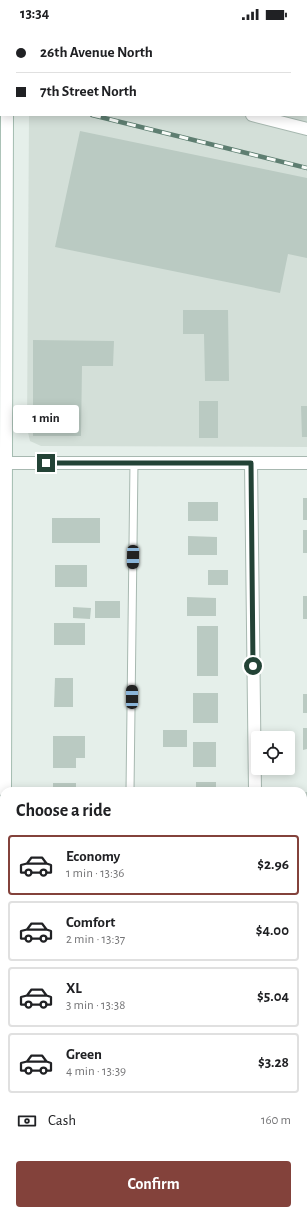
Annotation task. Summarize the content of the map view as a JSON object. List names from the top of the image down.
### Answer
{
  "page": {
    "status": "13:34",
    "banner": ["26th Avenue North", "7th Street North"],
    "bubble": "1 min",
    "heading": "Choose a ride",
    "list": [
      {
        "name": "Economy",
        "note": "1 min · 13:36",
        "value": "$2.96"
      },
      {
        "name": "Comfort",
        "note": "2 min · 13:37",
        "value": "$4.00"
      },
      {
        "name": "XL",
        "note": "3 min · 13:38",
        "value": "$5.04"
      },
      {
        "name": "Green",
        "note": "4 min · 13:39",
        "value": "$3.28"
      }
    ],
    "pay": ["Cash", "160 m"],
    "buttons": "Confirm"
  }
}
